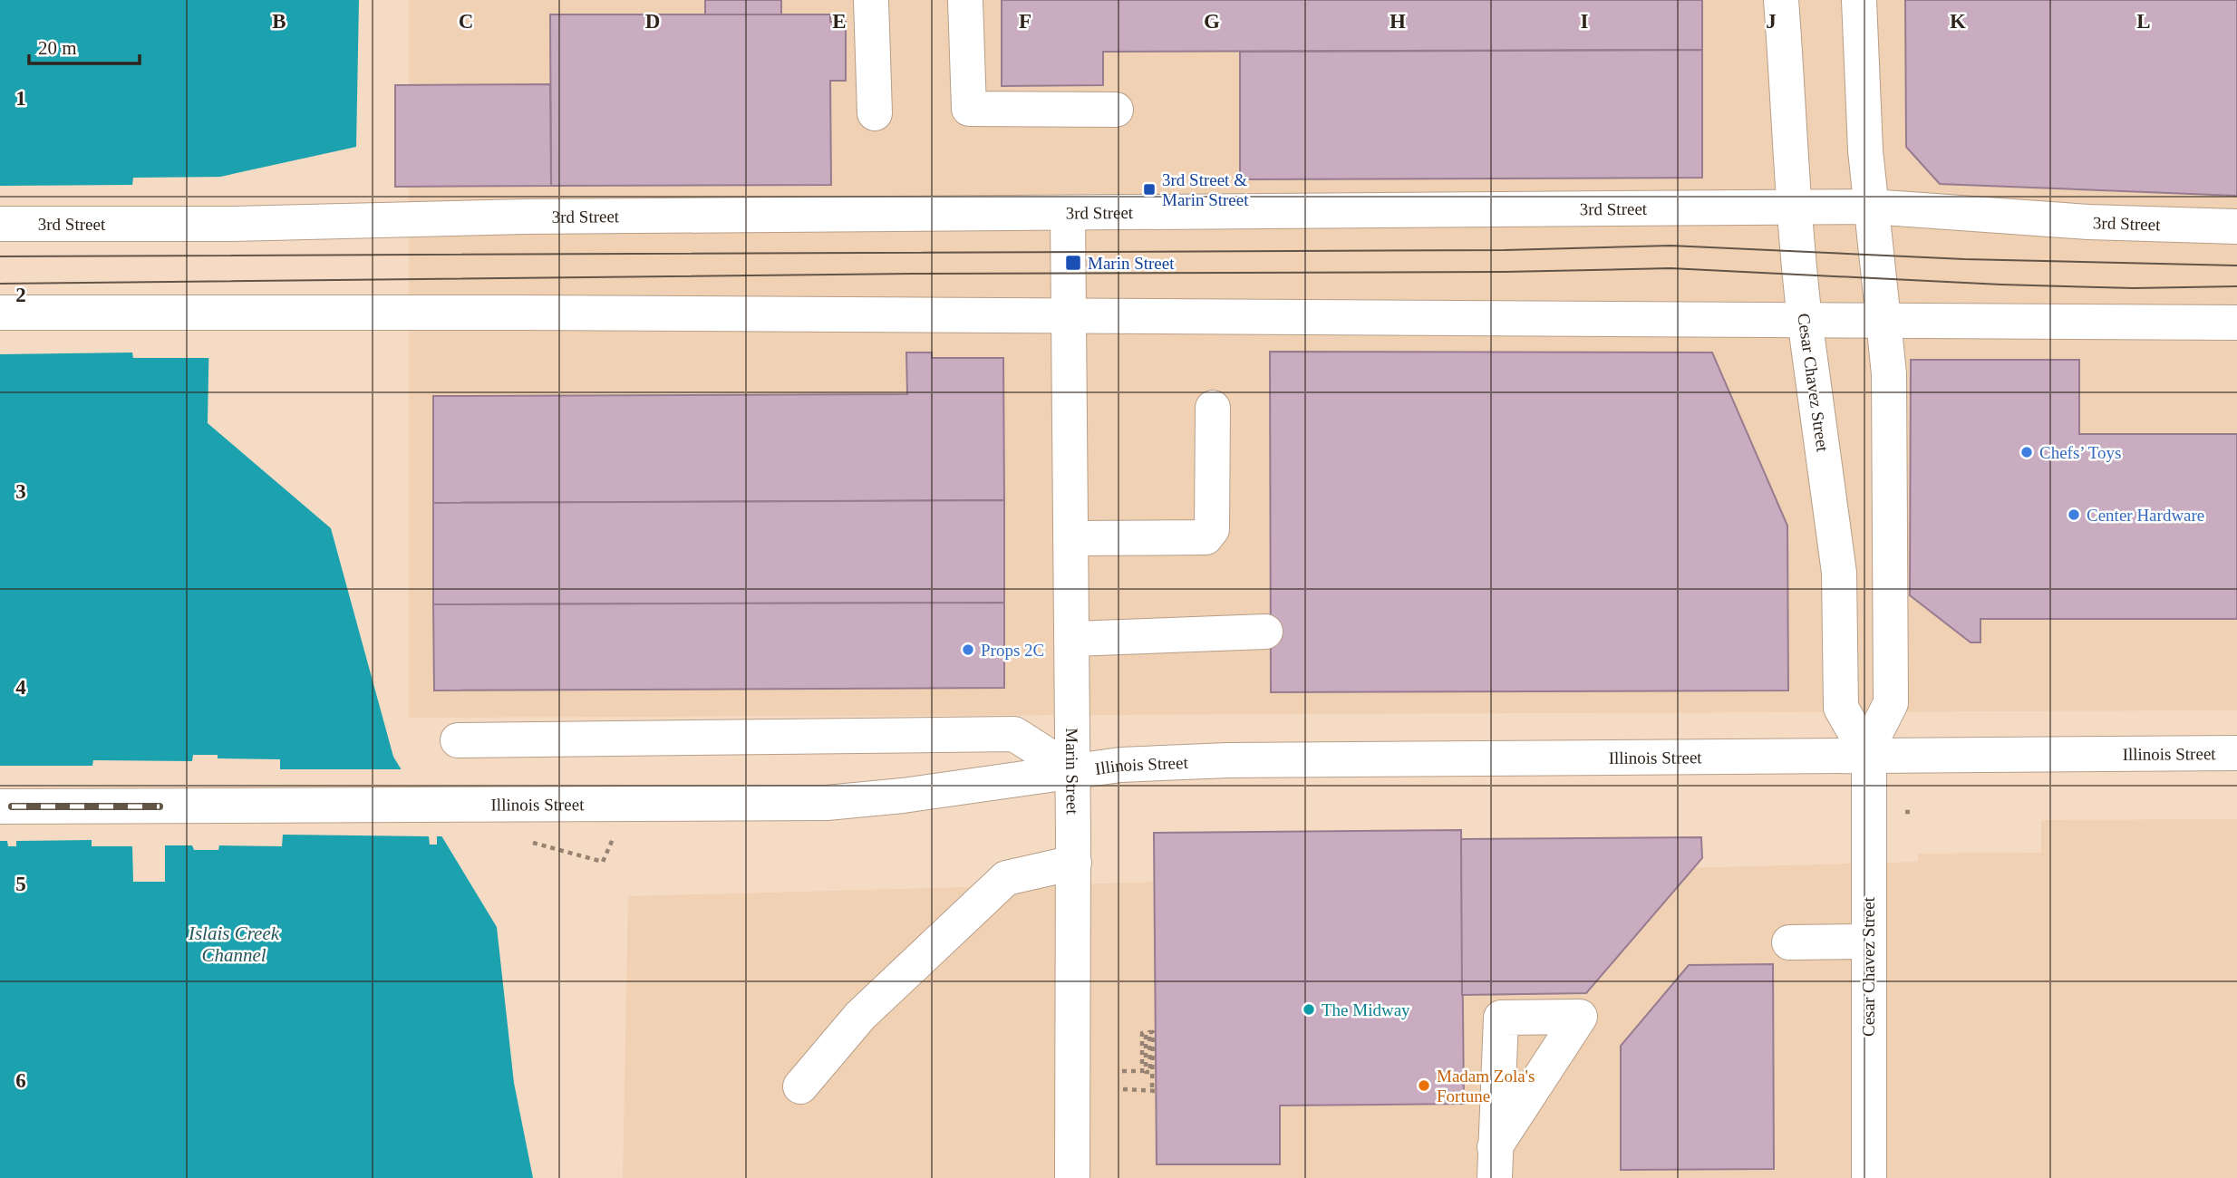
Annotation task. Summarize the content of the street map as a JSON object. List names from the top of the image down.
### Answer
{
  "streets": {
    "street": [
      "3rd Street",
      "Cesar Chavez Street",
      "Illinois Street",
      "Marin Street"
    ]
  },
  "crossings": [
    ["3rd Street", "Cesar Chavez Street"],
    ["3rd Street", "Marin Street"],
    ["Cesar Chavez Street", "Illinois Street"],
    ["Illinois Street", "Marin Street"]
  ],
  "water": ["Islais Creek Channel"],
  "places": {
    "transit": ["3rd Street & Marin Street", "Marin Street"],
    "other": [
      "Chefs’ Toys",
      "Center Hardware",
      "Props 2C",
      "The Midway",
      "Madam Zola's Fortune"
    ]
  },
  "scale_bar": "20 m",
  "grid": {
    "columns": [
      "B",
      "C",
      "D",
      "E",
      "F",
      "G",
      "H",
      "I",
      "J",
      "K",
      "L"
    ],
    "rows": [
      "1",
      "2",
      "3",
      "4",
      "5",
      "6"
    ]
  }
}
